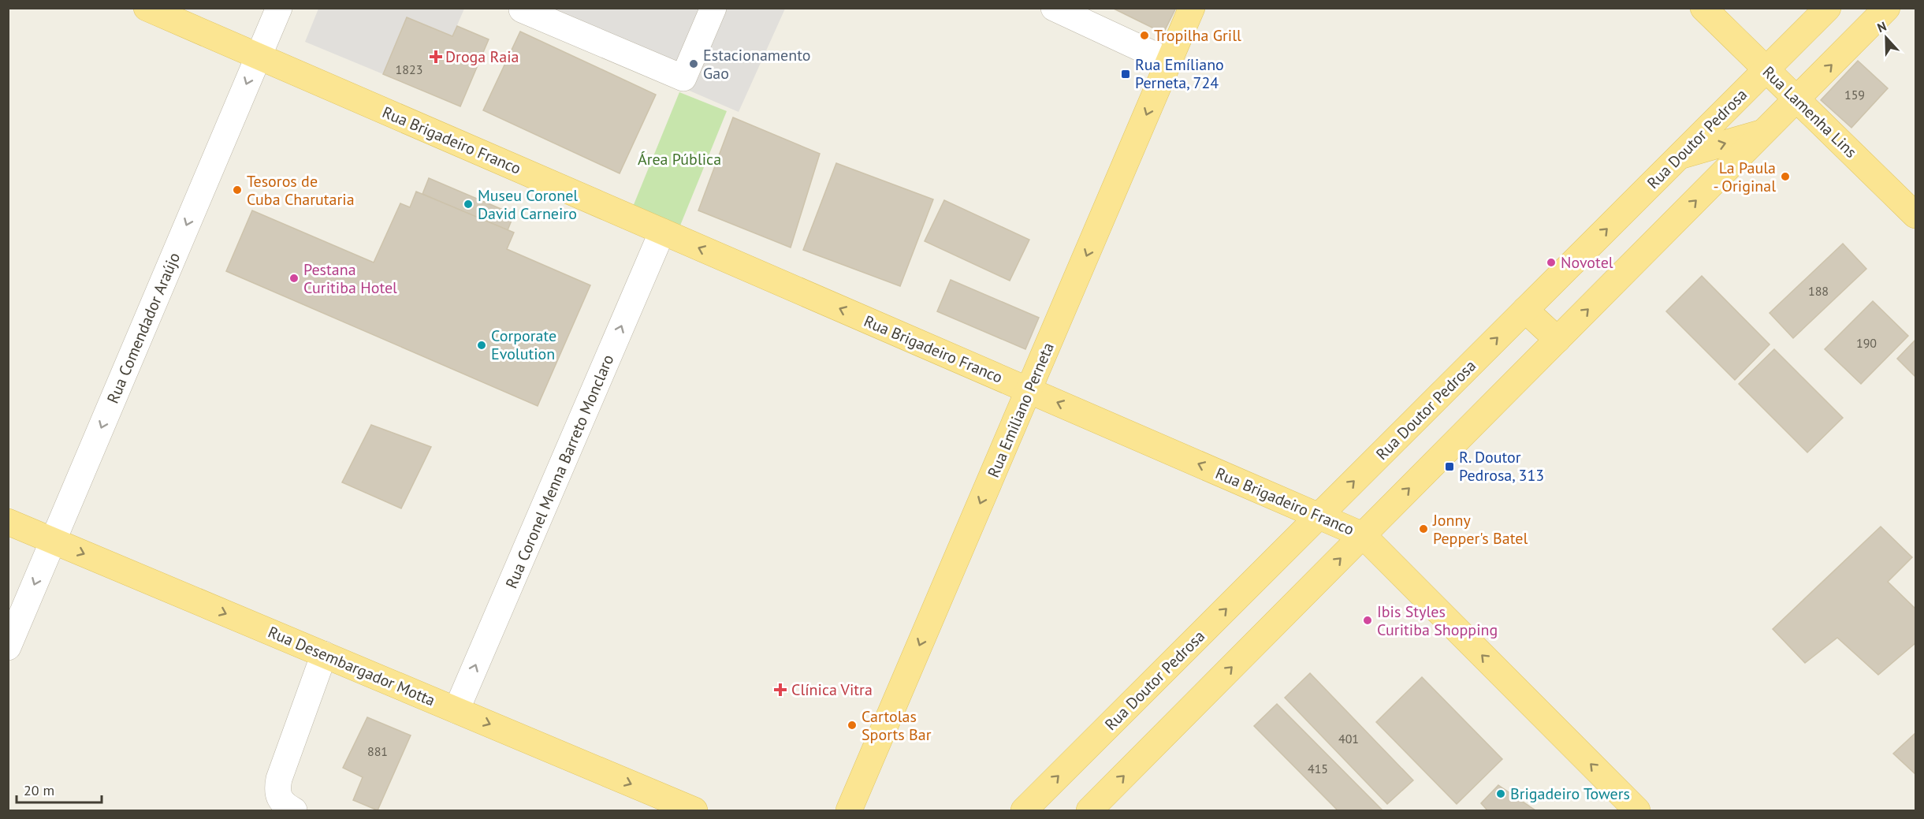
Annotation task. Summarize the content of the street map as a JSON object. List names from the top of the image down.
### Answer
{
  "streets": {
    "main road": [
      "Rua Lamenha Lins",
      "Rua Doutor Pedrosa",
      "Rua Brigadeiro Franco",
      "Rua Emiliano Perneta",
      "Rua Desembargador Motta"
    ],
    "street": ["Rua Comendador Araújo", "Rua Coronel Menna Barreto Monclaro"]
  },
  "crossings": [
    ["Rua Lamenha Lins", "Rua Doutor Pedrosa"],
    ["Rua Doutor Pedrosa", "Rua Brigadeiro Franco"],
    ["Rua Brigadeiro Franco", "Rua Comendador Araújo"],
    ["Rua Brigadeiro Franco", "Rua Emiliano Perneta"],
    ["Rua Brigadeiro Franco", "Rua Coronel Menna Barreto Monclaro"],
    ["Rua Comendador Araújo", "Rua Desembargador Motta"],
    ["Rua Coronel Menna Barreto Monclaro", "Rua Desembargador Motta"]
  ],
  "one_way": [
    "Rua Brigadeiro Franco",
    "Rua Comendador Araújo",
    "Rua Emiliano Perneta",
    "Rua Coronel Menna Barreto Monclaro",
    "Rua Desembargador Motta"
  ],
  "parks": ["Área Pública"],
  "places": {
    "other": [
      "Tropilha Grill",
      "Estacionamento Gao",
      "La Paula - Original",
      "Tesoros de Cuba Charutaria",
      "Museu Coronel David Carneiro",
      "Novotel",
      "Pestana Curitiba Hotel",
      "Corporate Evolution",
      "Jonny Pepper's Batel",
      "Ibis Styles Curitiba Shopping",
      "Cartolas Sports Bar",
      "Brigadeiro Towers"
    ],
    "health": ["Droga Raia", "Clínica Vitra"],
    "transit": ["Rua Emíliano Perneta, 724", "R. Doutor Pedrosa, 313"]
  },
  "house_numbers": [
    "1823",
    "159",
    "188",
    "190",
    "401",
    "881",
    "415"
  ],
  "scale_bar": "20 m",
  "north": "top"
}
